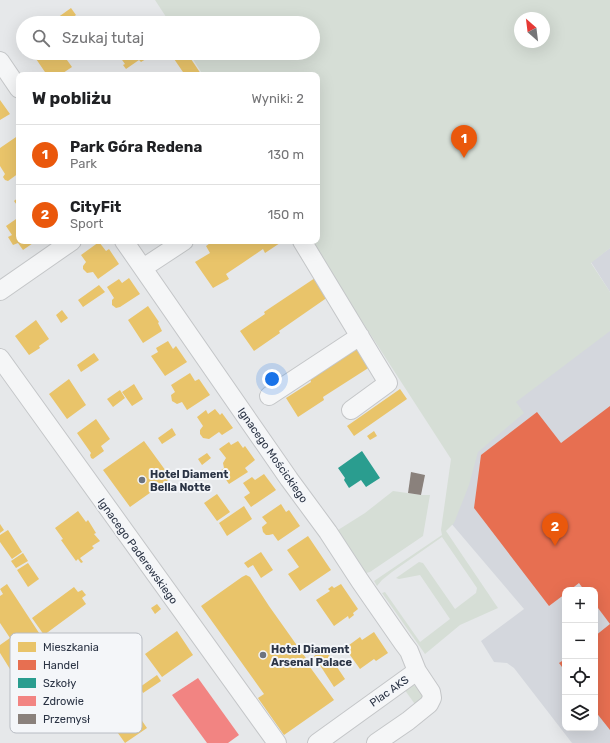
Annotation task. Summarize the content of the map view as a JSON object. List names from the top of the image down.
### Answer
{
  "streets": {
    "street": ["Ignacego Mościckiego", "Ignacego Paderewskiego", "Plac AKS"]
  },
  "crossings": [
    ["Ignacego Mościckiego", "Plac AKS"]
  ],
  "places": ["Hotel Diament Bella Notte", "Hotel Diament Arsenal Palace"],
  "legend": [
    "Mieszkania",
    "Handel",
    "Szkoły",
    "Zdrowie",
    "Przemysł"
  ],
  "north": "top left",
  "page": {
    "search": "Szukaj tutaj",
    "heading": ["W pobliżu", "Wyniki: 2"],
    "list": [
      {
        "mark": "1",
        "name": "Park Góra Redena",
        "note": "Park",
        "value": "130 m"
      },
      {
        "mark": "2",
        "name": "CityFit",
        "note": "Sport",
        "value": "150 m"
      }
    ],
    "pins": ["1", "2"],
    "map_buttons": ["+", "−"]
  }
}
